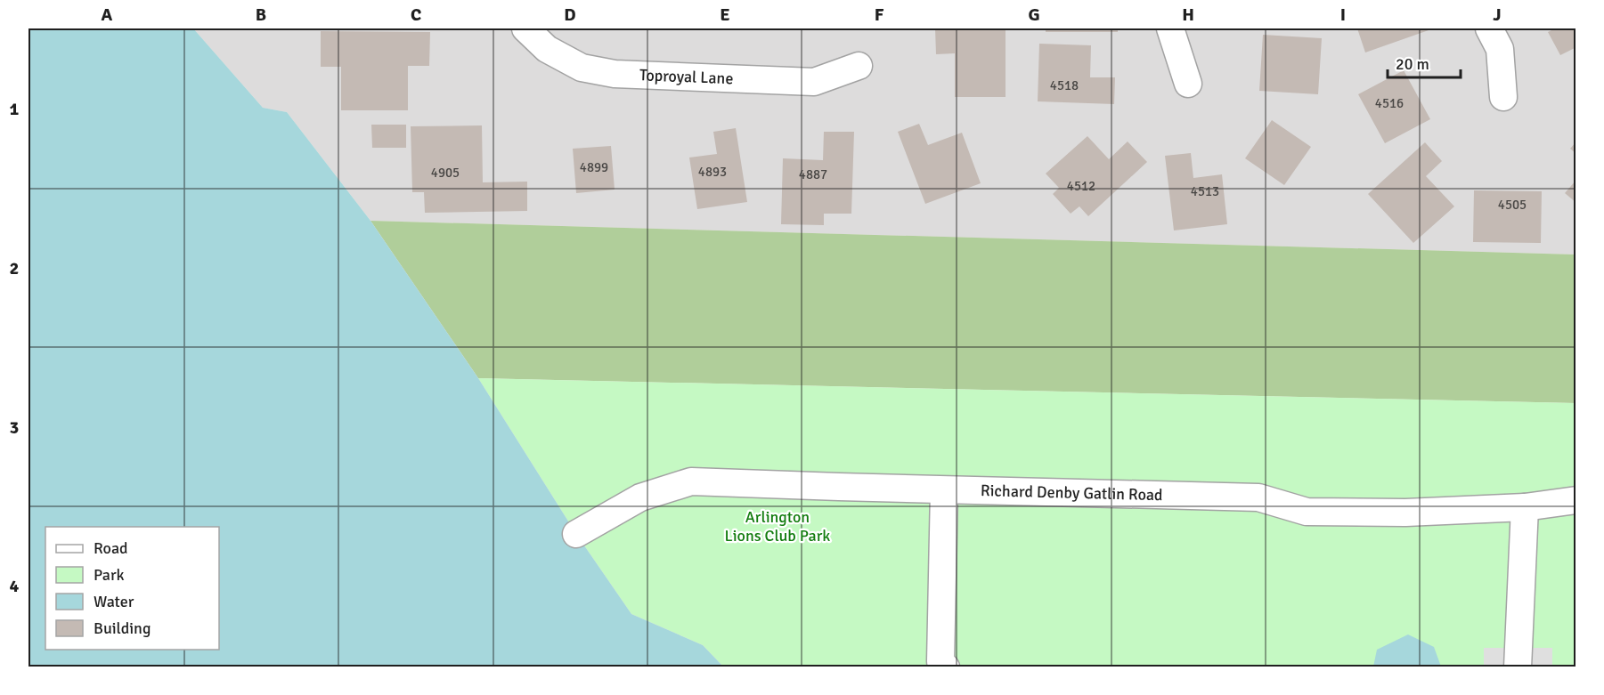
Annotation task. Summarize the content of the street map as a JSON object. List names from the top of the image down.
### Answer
{
  "streets": {
    "street": ["Toproyal Lane", "Richard Denby Gatlin Road"]
  },
  "parks": ["Arlington Lions Club Park"],
  "house_numbers": [
    "4518",
    "4516",
    "4899",
    "4893",
    "4905",
    "4887",
    "4512",
    "4513",
    "4505"
  ],
  "legend": [
    "Road",
    "Park",
    "Water",
    "Building"
  ],
  "scale_bar": "20 m",
  "grid": {
    "columns": [
      "A",
      "B",
      "C",
      "D",
      "E",
      "F",
      "G",
      "H",
      "I",
      "J"
    ],
    "rows": [
      "1",
      "2",
      "3",
      "4"
    ]
  }
}
